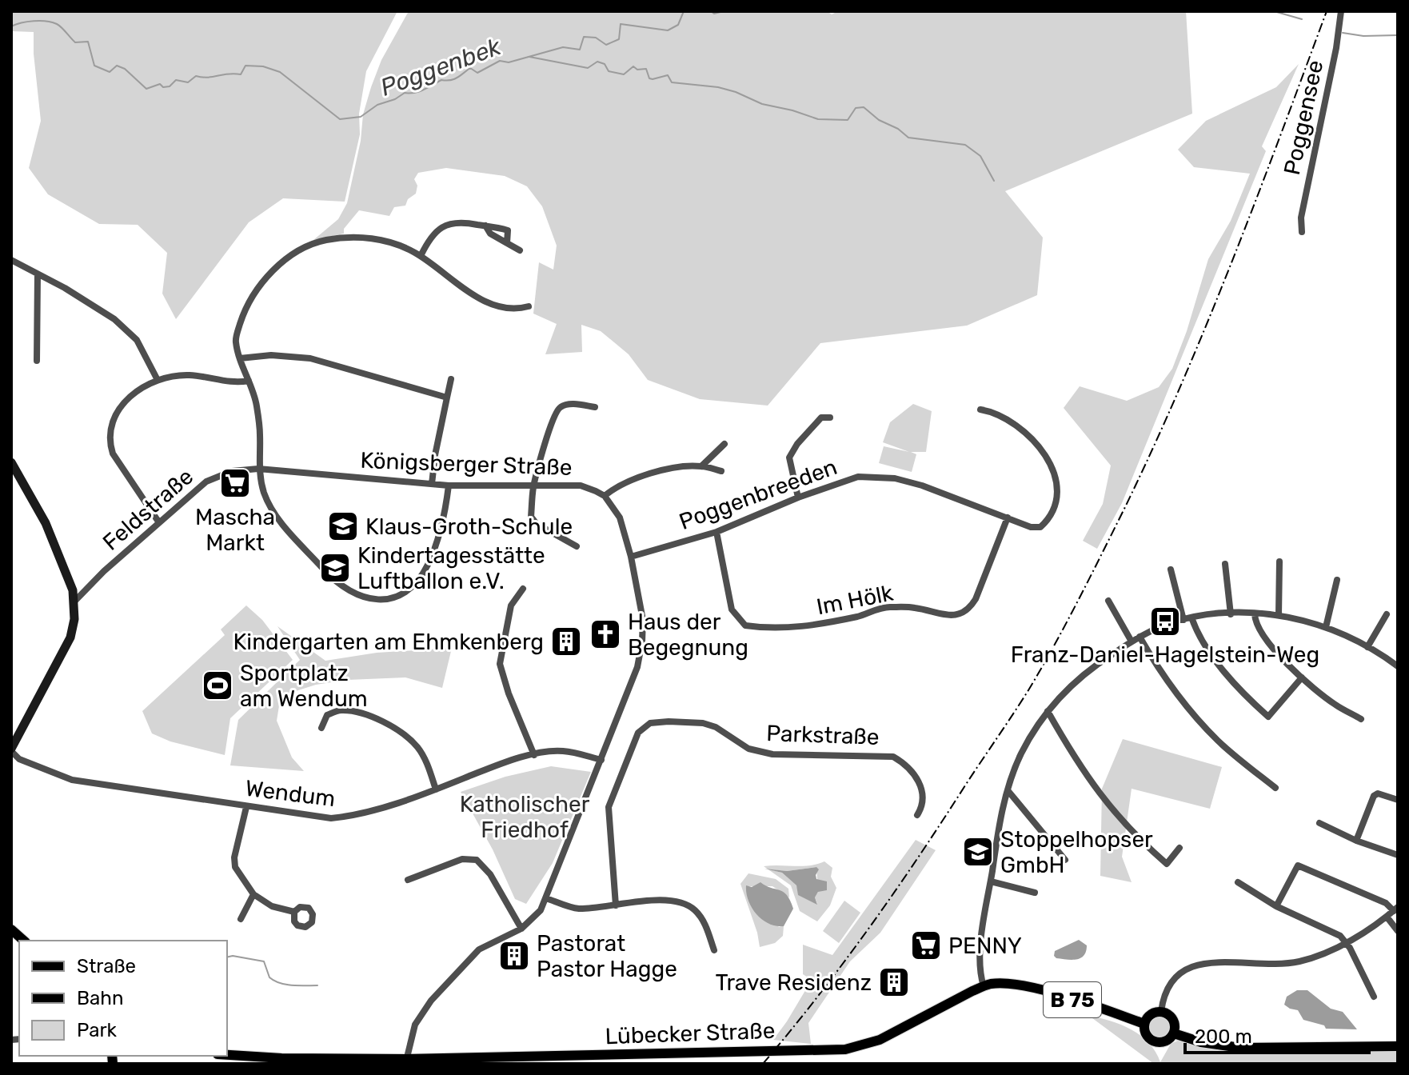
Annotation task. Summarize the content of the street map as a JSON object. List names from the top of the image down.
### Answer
{
  "streets": {
    "main road": ["B 75", "Lübecker Straße"],
    "street": [
      "Poggensee",
      "Königsberger Straße",
      "Poggenbreeden",
      "Feldstraße",
      "Im Hölk",
      "Parkstraße",
      "Wendum"
    ]
  },
  "crossings": [
    ["Königsberger Straße", "Feldstraße"],
    ["Poggenbreeden", "Im Hölk"]
  ],
  "water": ["Poggenbek"],
  "parks": ["Katholischer Friedhof"],
  "places": {
    "supermarket": ["Mascha Markt", "PENNY"],
    "school or university": ["Klaus-Groth-Schule", "Kindertagesstätte Luftballon e.V.", "Stoppelhopser GmbH"],
    "bus stop": ["Franz-Daniel-Hagelstein-Weg"],
    "church": ["Haus der Begegnung"],
    "building": ["Kindergarten am Ehmkenberg", "Pastorat Pastor Hagge", "Trave Residenz"],
    "sports": ["Sportplatz am Wendum"]
  },
  "legend": ["Straße", "Bahn", "Park"],
  "scale_bar": "200 m"
}
